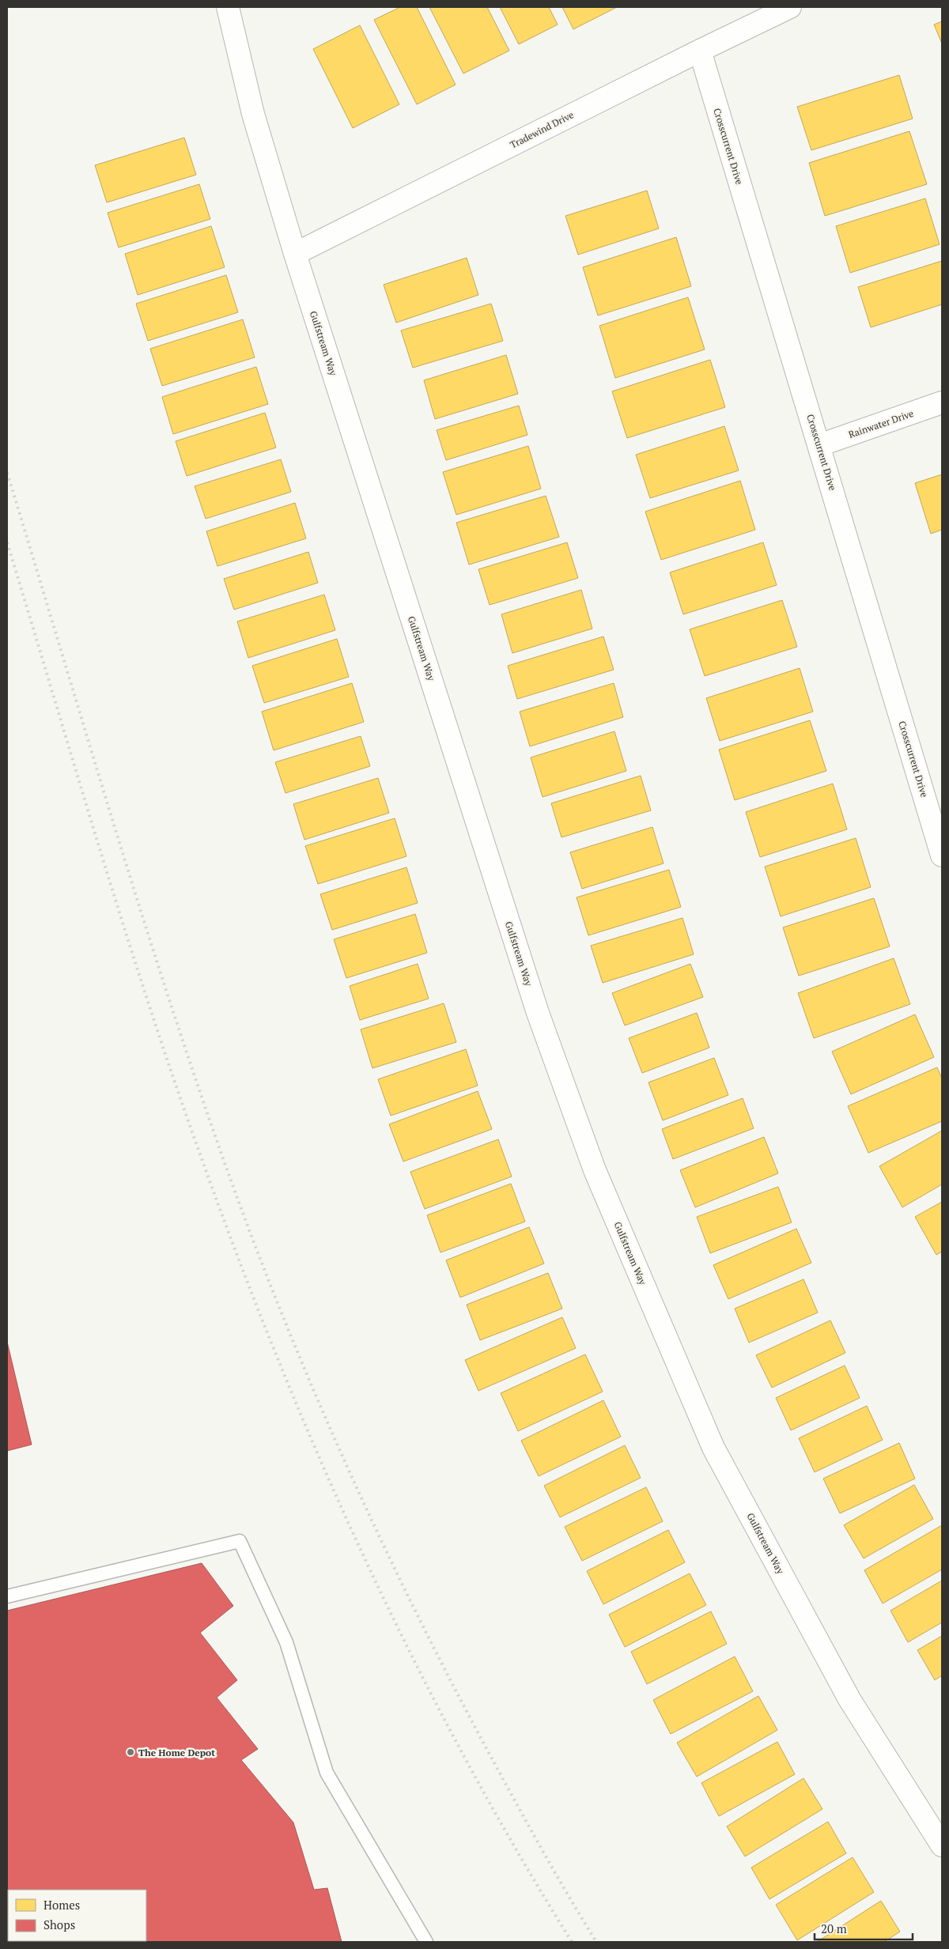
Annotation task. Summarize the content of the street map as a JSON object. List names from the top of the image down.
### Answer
{
  "streets": {
    "street": [
      "Tradewind Drive",
      "Crosscurrent Drive",
      "Gulfstream Way",
      "Rainwater Drive"
    ]
  },
  "crossings": [
    ["Tradewind Drive", "Crosscurrent Drive"],
    ["Tradewind Drive", "Gulfstream Way"],
    ["Crosscurrent Drive", "Rainwater Drive"]
  ],
  "places": ["The Home Depot"],
  "legend": ["Homes", "Shops"],
  "scale_bar": "20 m"
}
